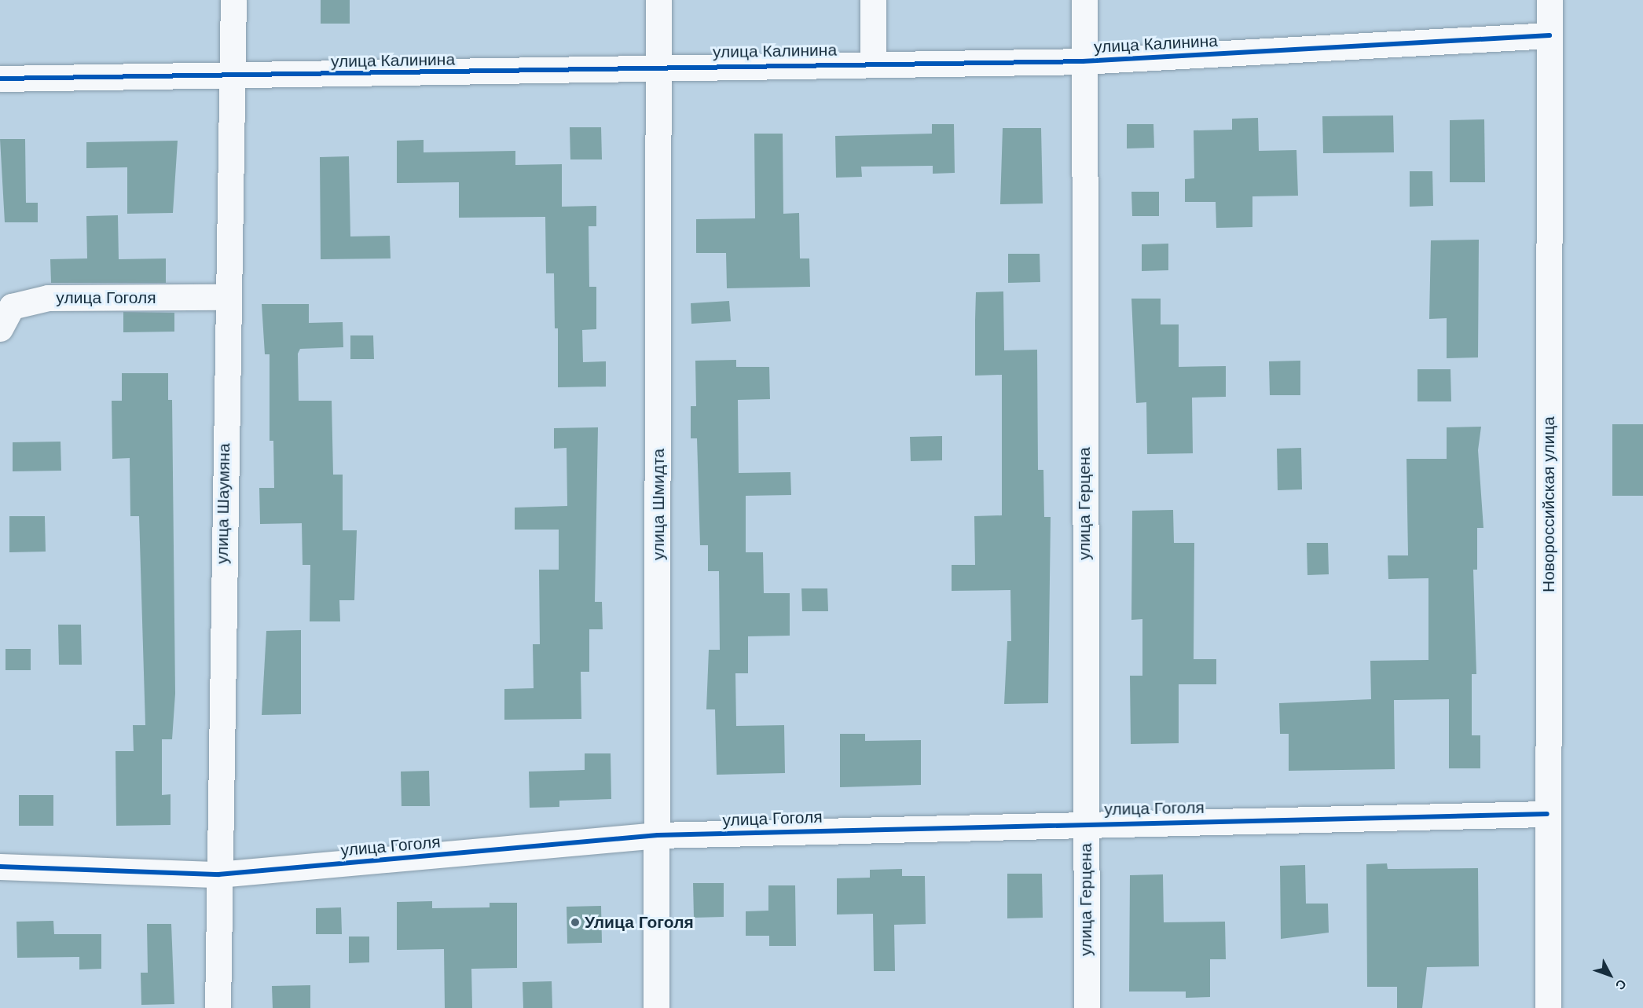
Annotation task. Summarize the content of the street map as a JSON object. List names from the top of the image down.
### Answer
{
  "streets": {
    "street": [
      "улица Калинина",
      "улица Гоголя",
      "улица Шаумяна",
      "улица Герцена",
      "улица Шмидта",
      "Новороссийская улица"
    ]
  },
  "crossings": [
    ["улица Калинина", "улица Шаумяна"],
    ["улица Калинина", "улица Герцена"],
    ["улица Калинина", "улица Шмидта"],
    ["улица Калинина", "Новороссийская улица"],
    ["улица Гоголя", "улица Шаумяна"],
    ["улица Гоголя", "улица Герцена"],
    ["улица Гоголя", "улица Шмидта"],
    ["улица Гоголя", "Новороссийская улица"]
  ],
  "places": ["Улица Гоголя"],
  "north": "bottom right"
}
